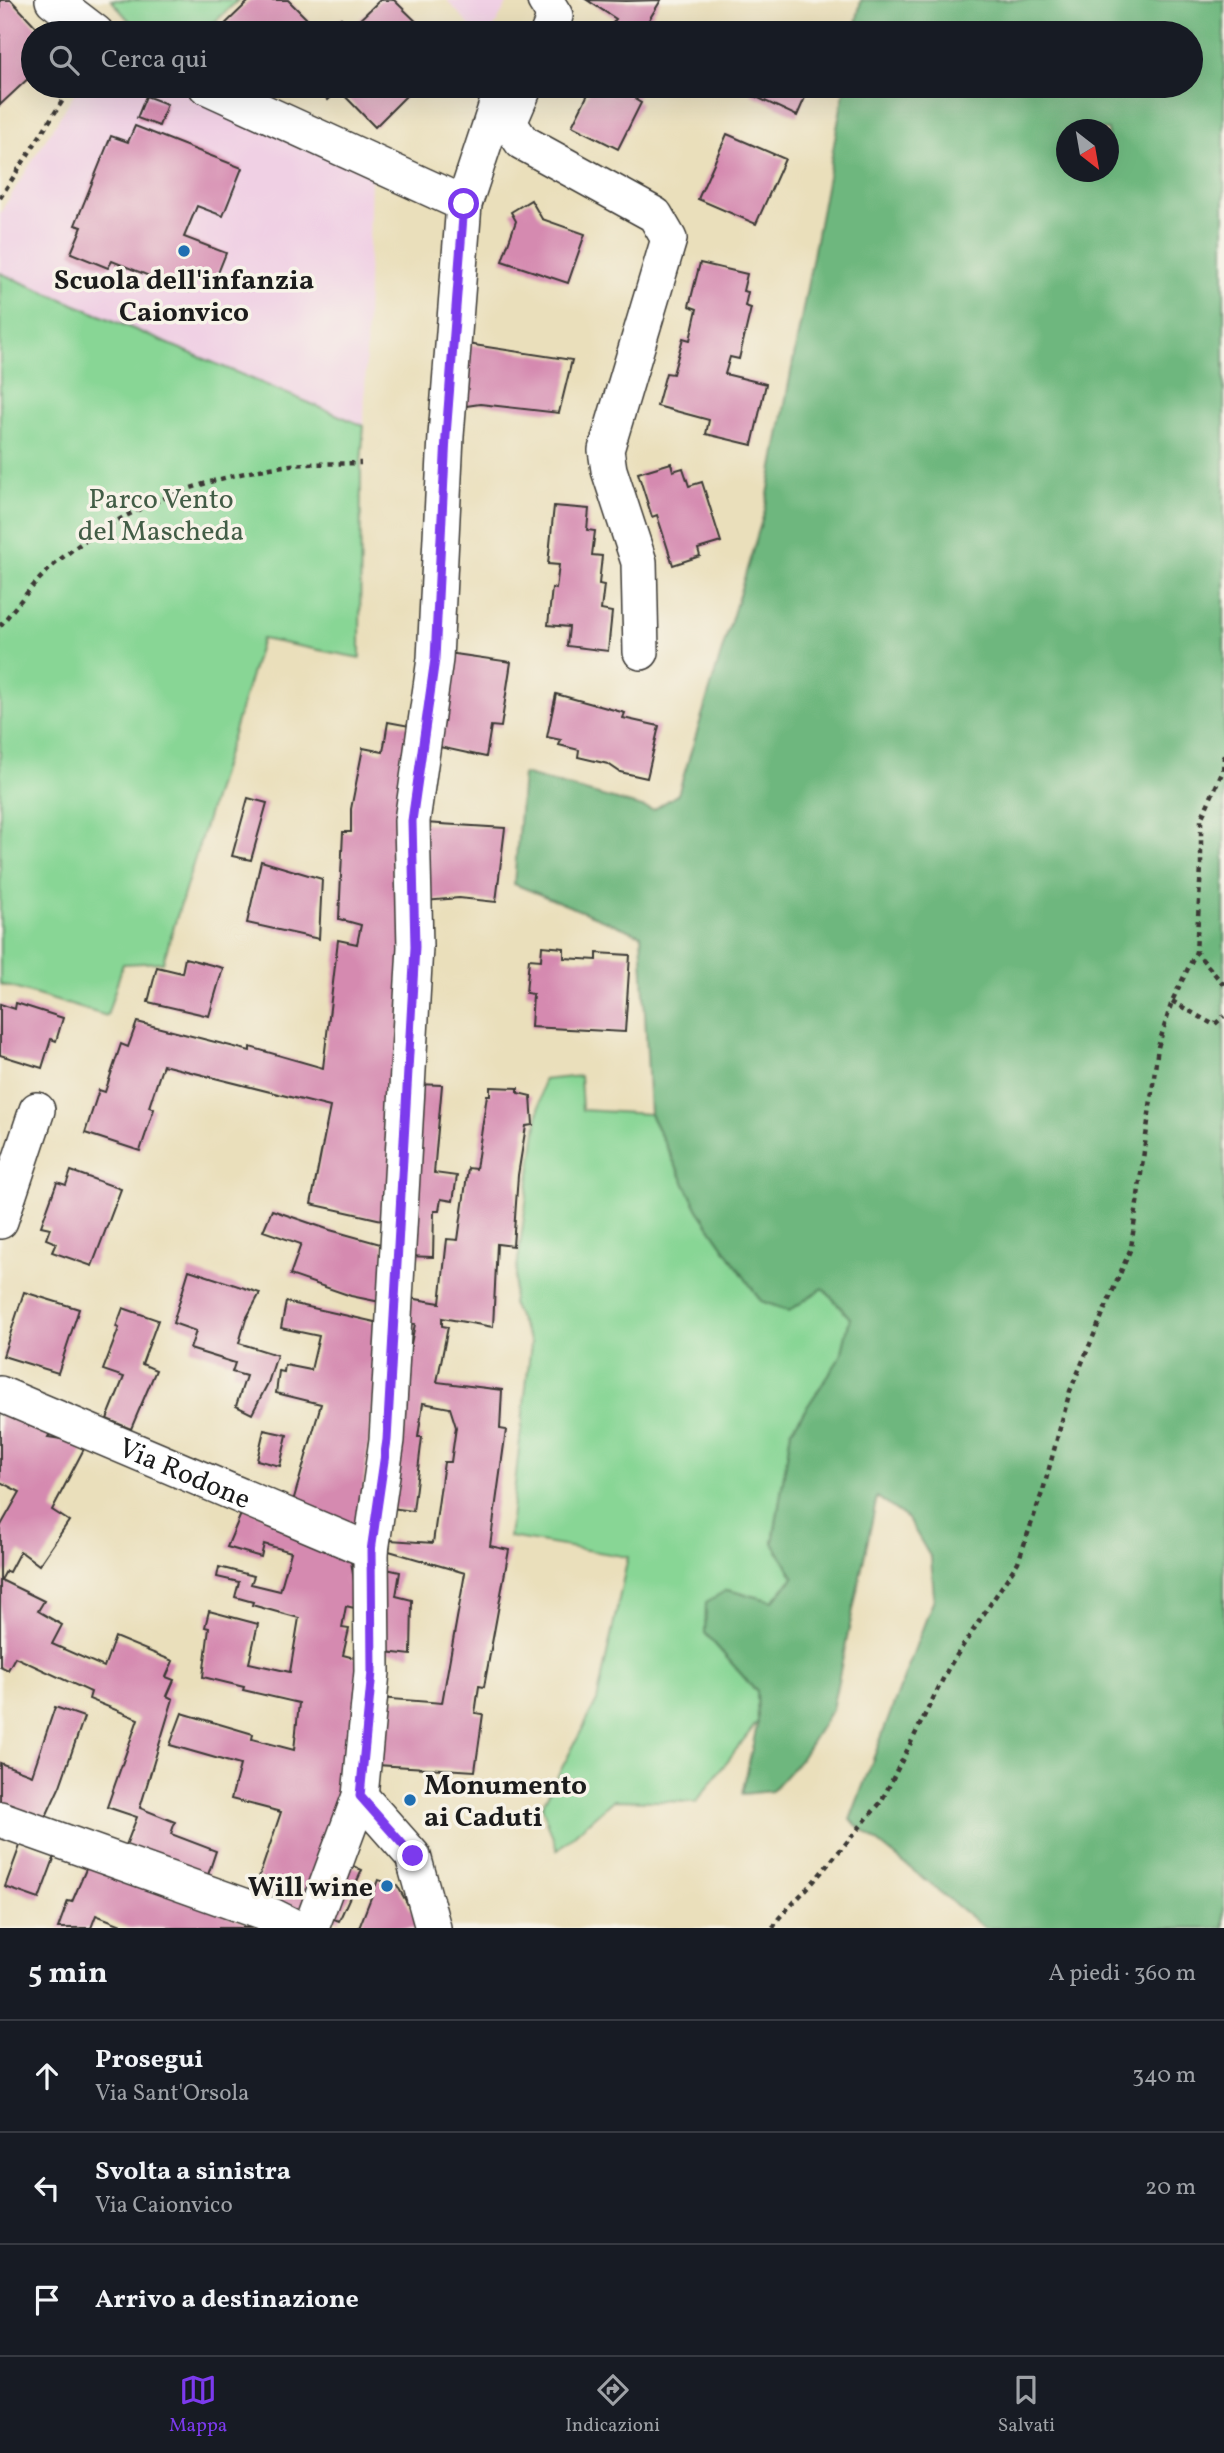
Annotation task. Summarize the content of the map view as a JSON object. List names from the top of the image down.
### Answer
{
  "streets": {
    "street": ["Via Rodone"]
  },
  "parks": ["Parco Vento del Mascheda"],
  "places": ["Scuola dell'infanzia Caionvico", "Monumento ai Caduti", "Will wine"],
  "north": "bottom right",
  "page": {
    "search": "Cerca qui",
    "heading": ["5 min", "A piedi · 360 m"],
    "list": [
      ["Prosegui", "Via Sant'Orsola", "340 m"],
      ["Svolta a sinistra", "Via Caionvico", "20 m"],
      "Arrivo a destinazione"
    ],
    "nav": ["Mappa", "Indicazioni", "Salvati"]
  }
}
